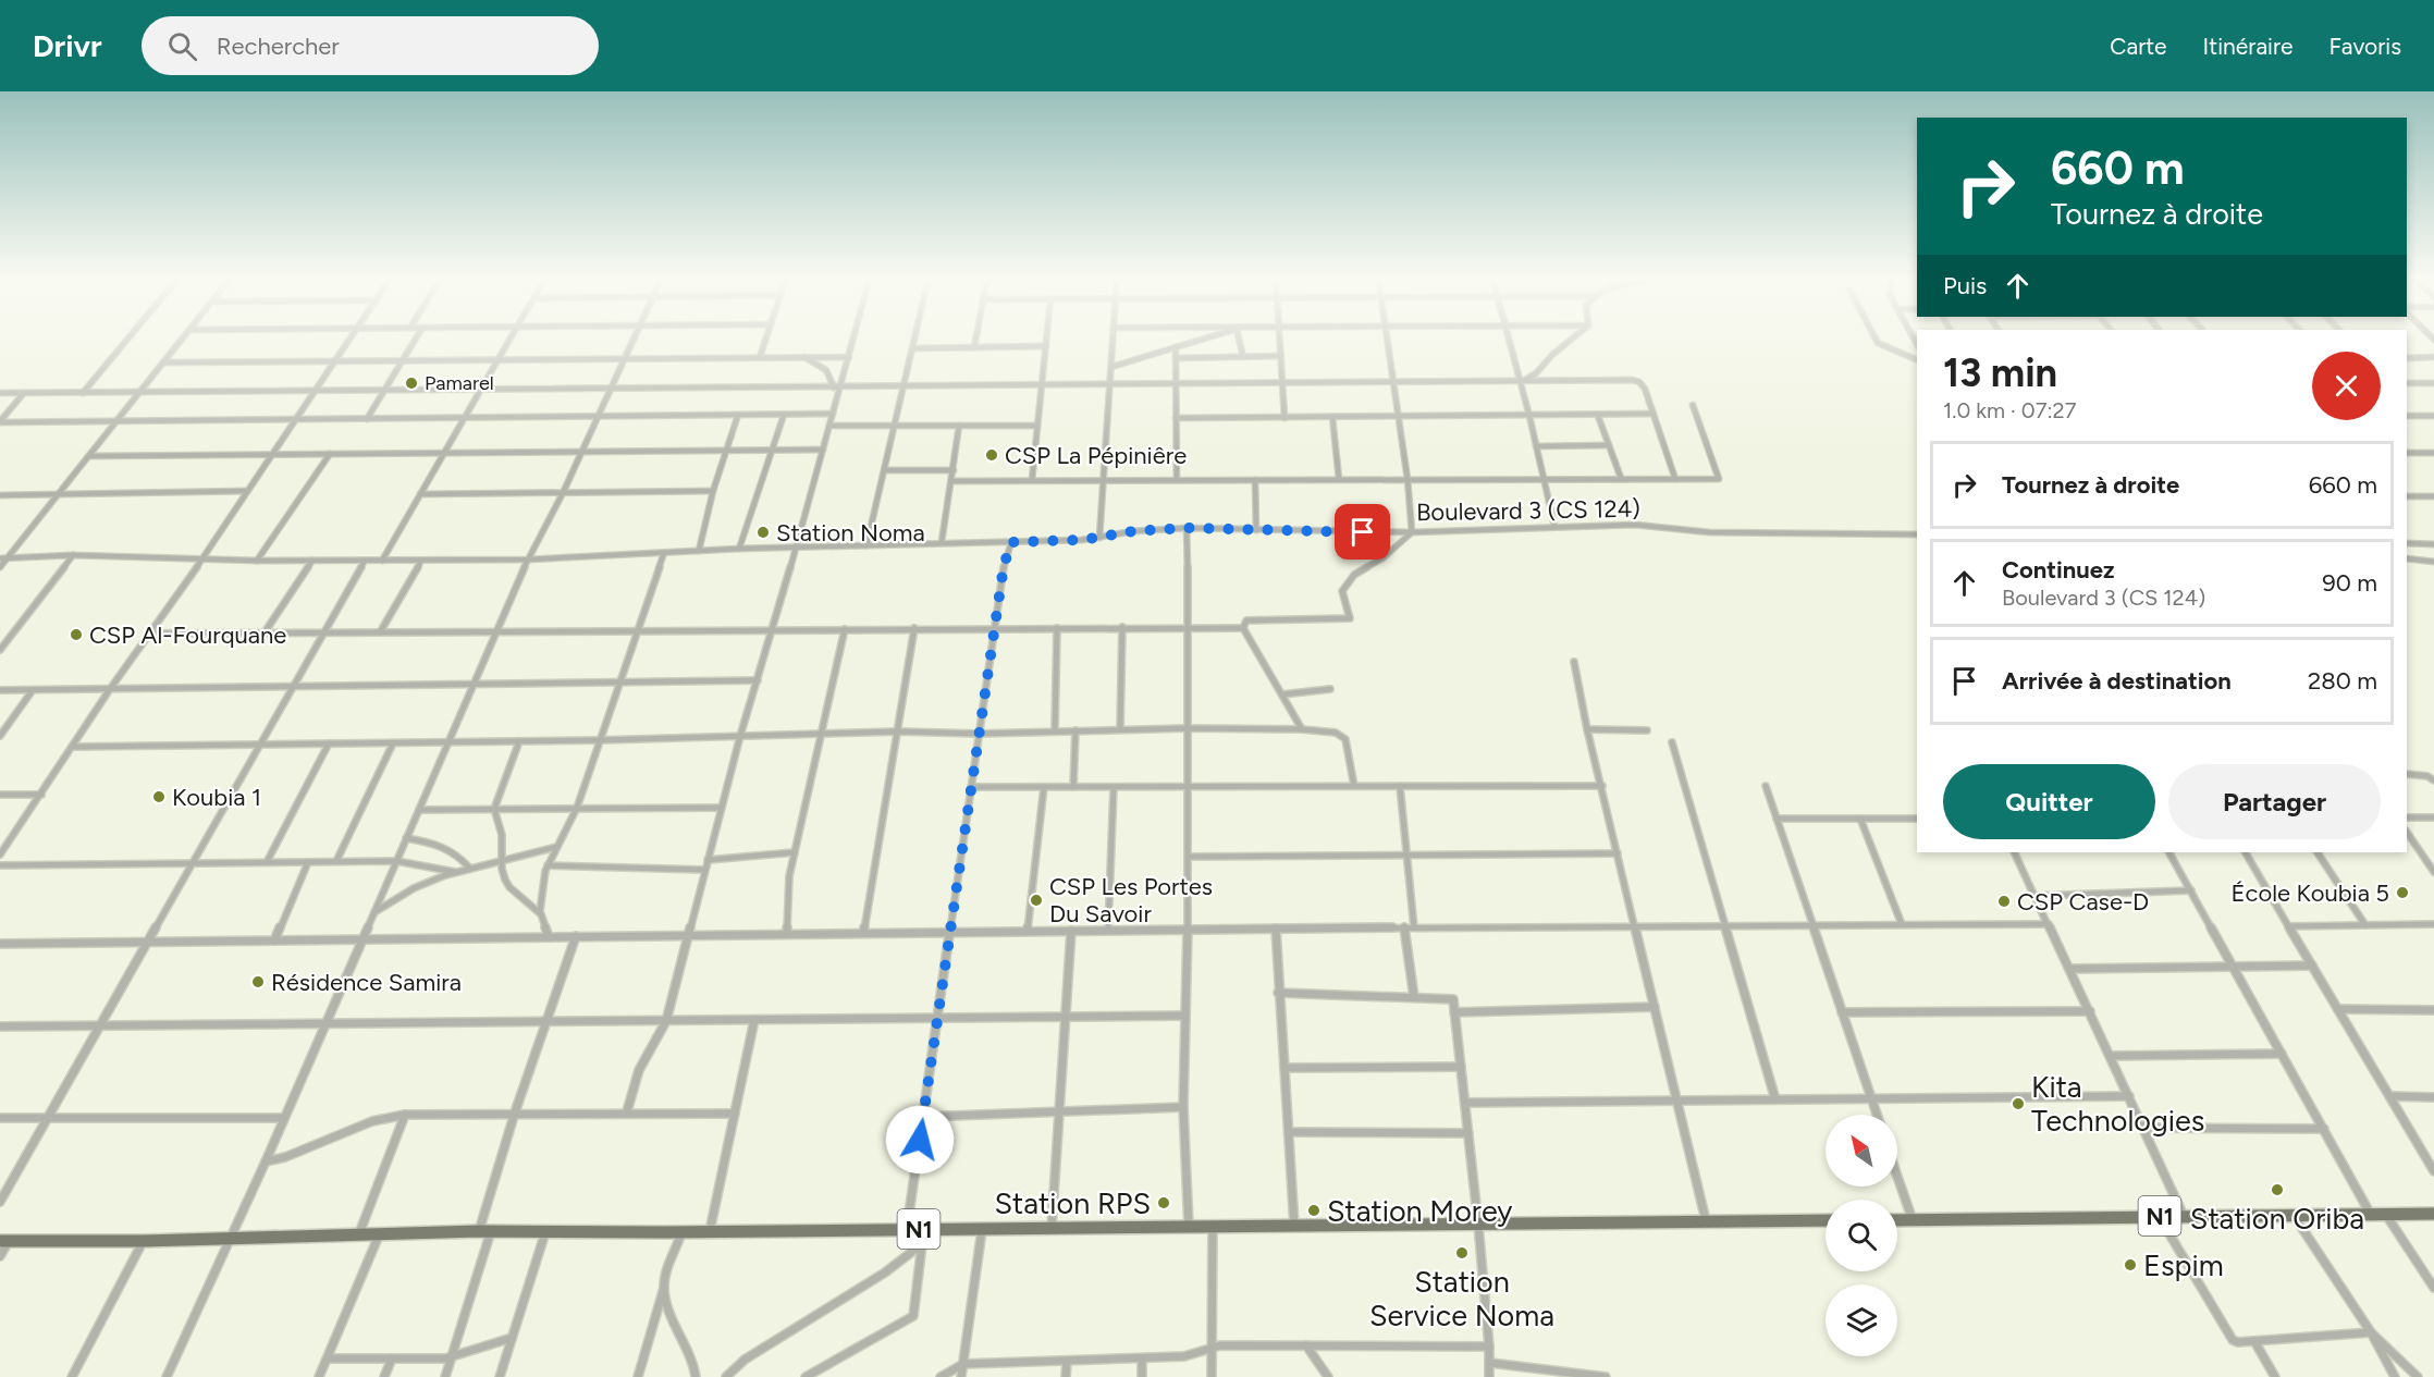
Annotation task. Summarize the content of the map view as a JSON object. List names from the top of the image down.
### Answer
{
  "streets": {
    "main road": ["N1"],
    "street": ["Boulevard 3 (CS 124)"]
  },
  "places": [
    "Pamarel",
    "CSP La Pépiniêre",
    "Station Noma",
    "CSP Al-Fourquane",
    "Koubia 1",
    "École Koubia 5",
    "CSP Les Portes Du Savoir",
    "CSP Case-D",
    "Résidence Samira",
    "Kita Technologies",
    "Station Oriba",
    "Station RPS",
    "Station Morey",
    "Station Service Noma",
    "Espim"
  ],
  "north": "top left",
  "page": {
    "header": "Drivr",
    "search": "Rechercher",
    "nav": ["Carte", "Itinéraire", "Favoris"],
    "turn": ["660 m", "Tournez à droite"],
    "then": "Puis",
    "heading": ["13 min", "1.0 km · 07:27"],
    "list": [
      {
        "name": "Tournez à droite",
        "value": "660 m"
      },
      {
        "name": "Continuez",
        "note": "Boulevard 3 (CS 124)",
        "value": "90 m"
      },
      {
        "name": "Arrivée à destination",
        "value": "280 m"
      }
    ],
    "buttons": ["Quitter", "Partager"]
  }
}
